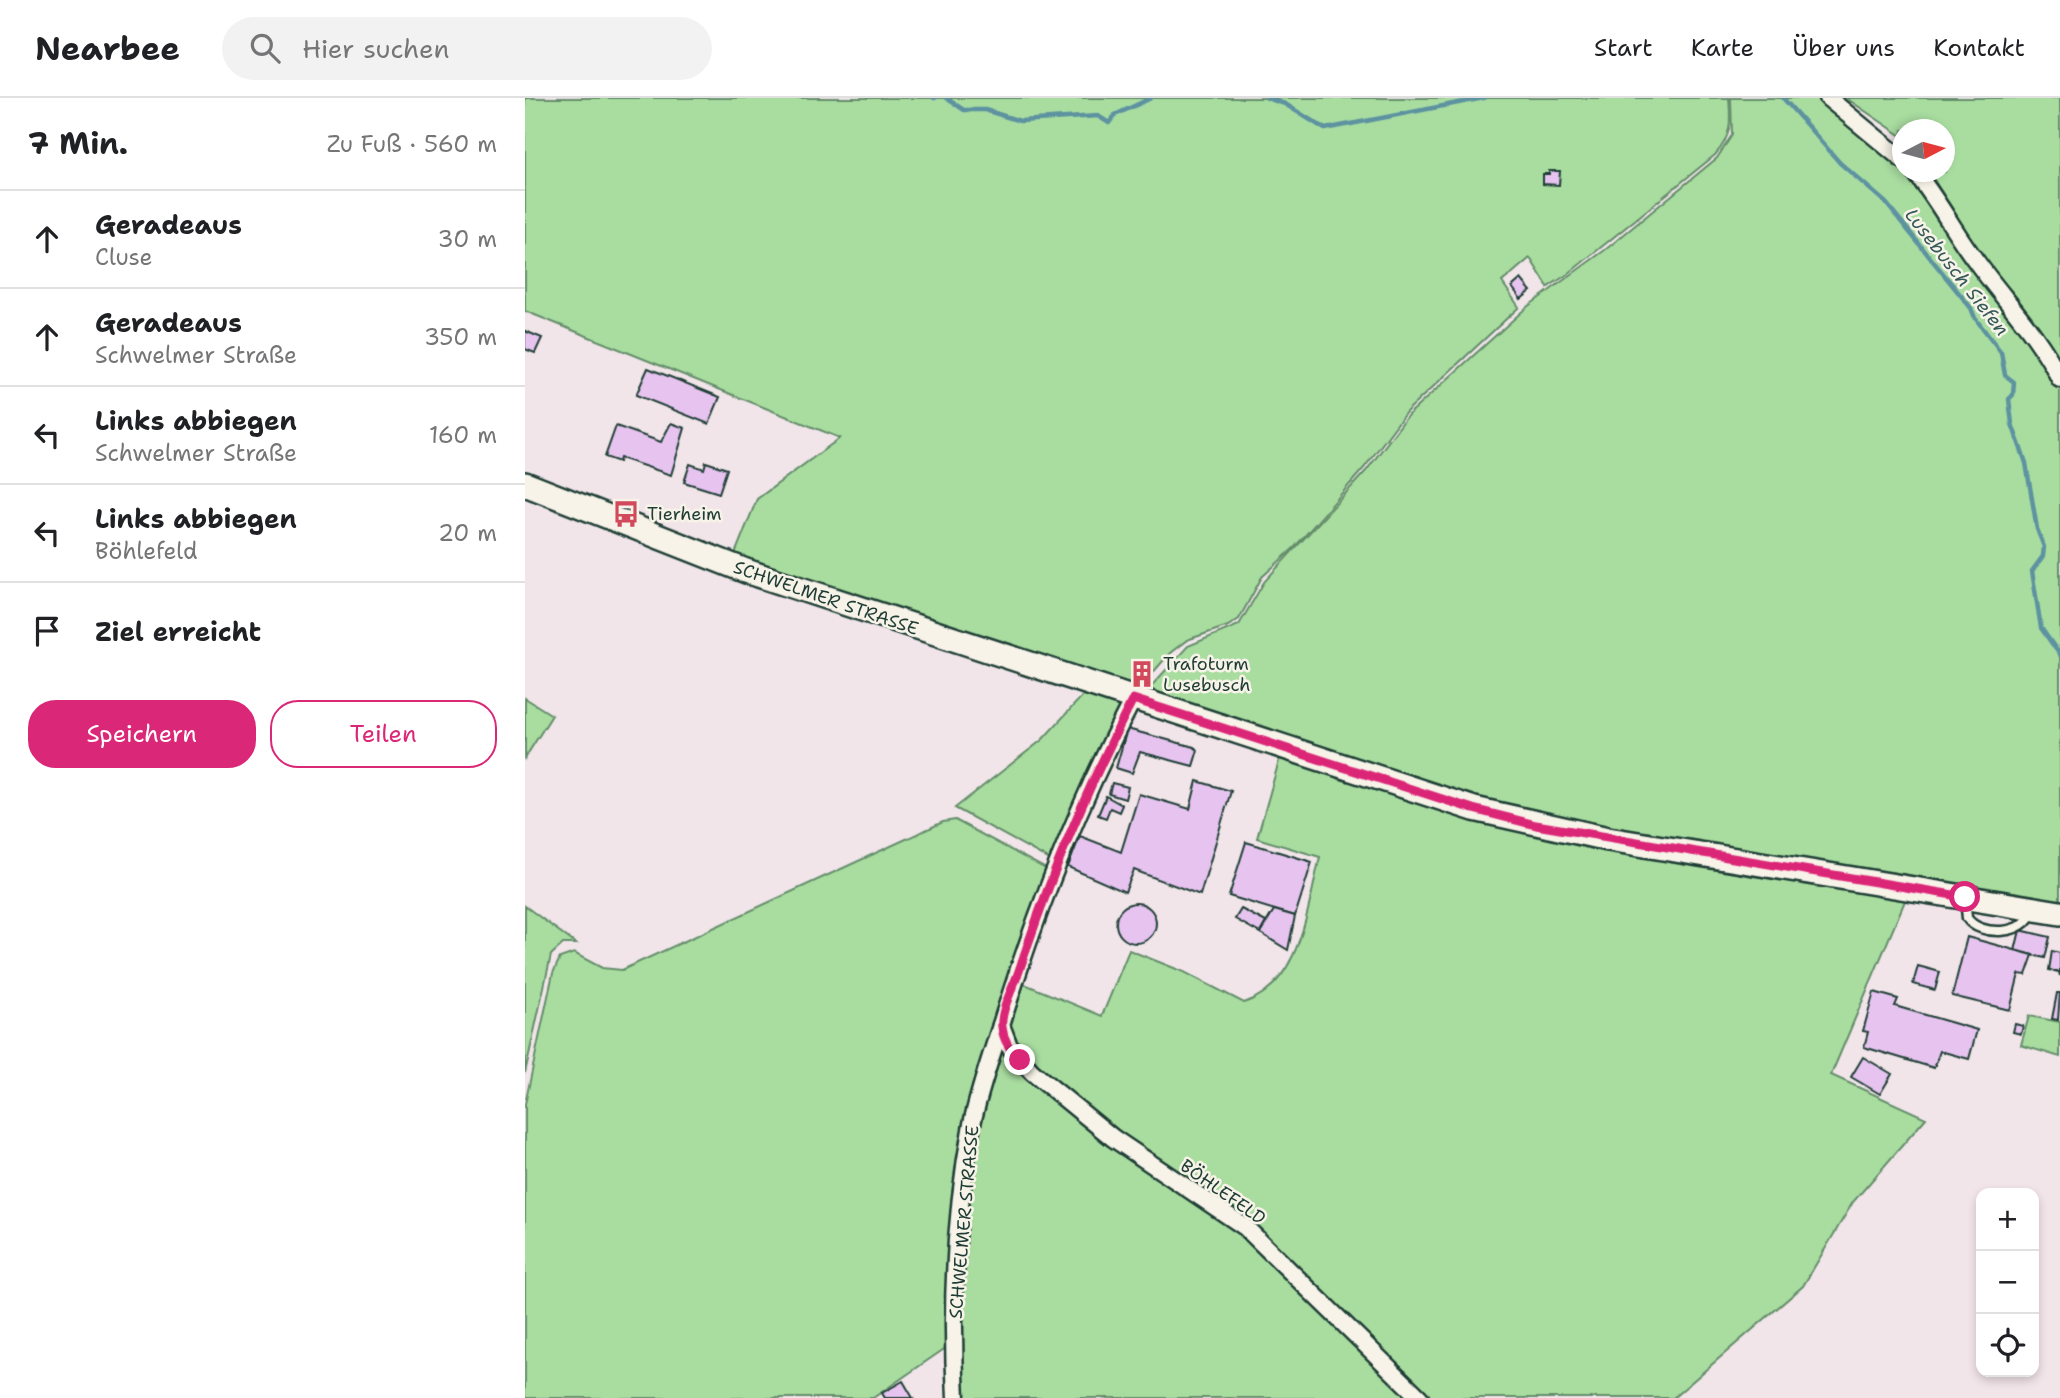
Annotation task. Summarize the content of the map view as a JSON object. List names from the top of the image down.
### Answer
{
  "streets": {
    "main road": ["SCHWELMER STRASSE"],
    "street": ["BÖHLEFELD"]
  },
  "crossings": [
    ["SCHWELMER STRASSE", "BÖHLEFELD"]
  ],
  "water": ["Lusebusch Siefen"],
  "places": {
    "bus stop": ["Tierheim"],
    "building": ["Trafoturm Lusebusch"]
  },
  "north": "right",
  "page": {
    "header": "Nearbee",
    "search": "Hier suchen",
    "nav": [
      "Start",
      "Karte",
      "Über uns",
      "Kontakt"
    ],
    "heading": ["7 Min.", "Zu Fuß · 560 m"],
    "list": [
      ["Geradeaus", "Cluse", "30 m"],
      ["Geradeaus", "Schwelmer Straße", "350 m"],
      ["Links abbiegen", "Schwelmer Straße", "160 m"],
      ["Links abbiegen", "Böhlefeld", "20 m"],
      "Ziel erreicht"
    ],
    "buttons": ["Speichern", "Teilen"],
    "map_buttons": ["+", "−"]
  }
}
